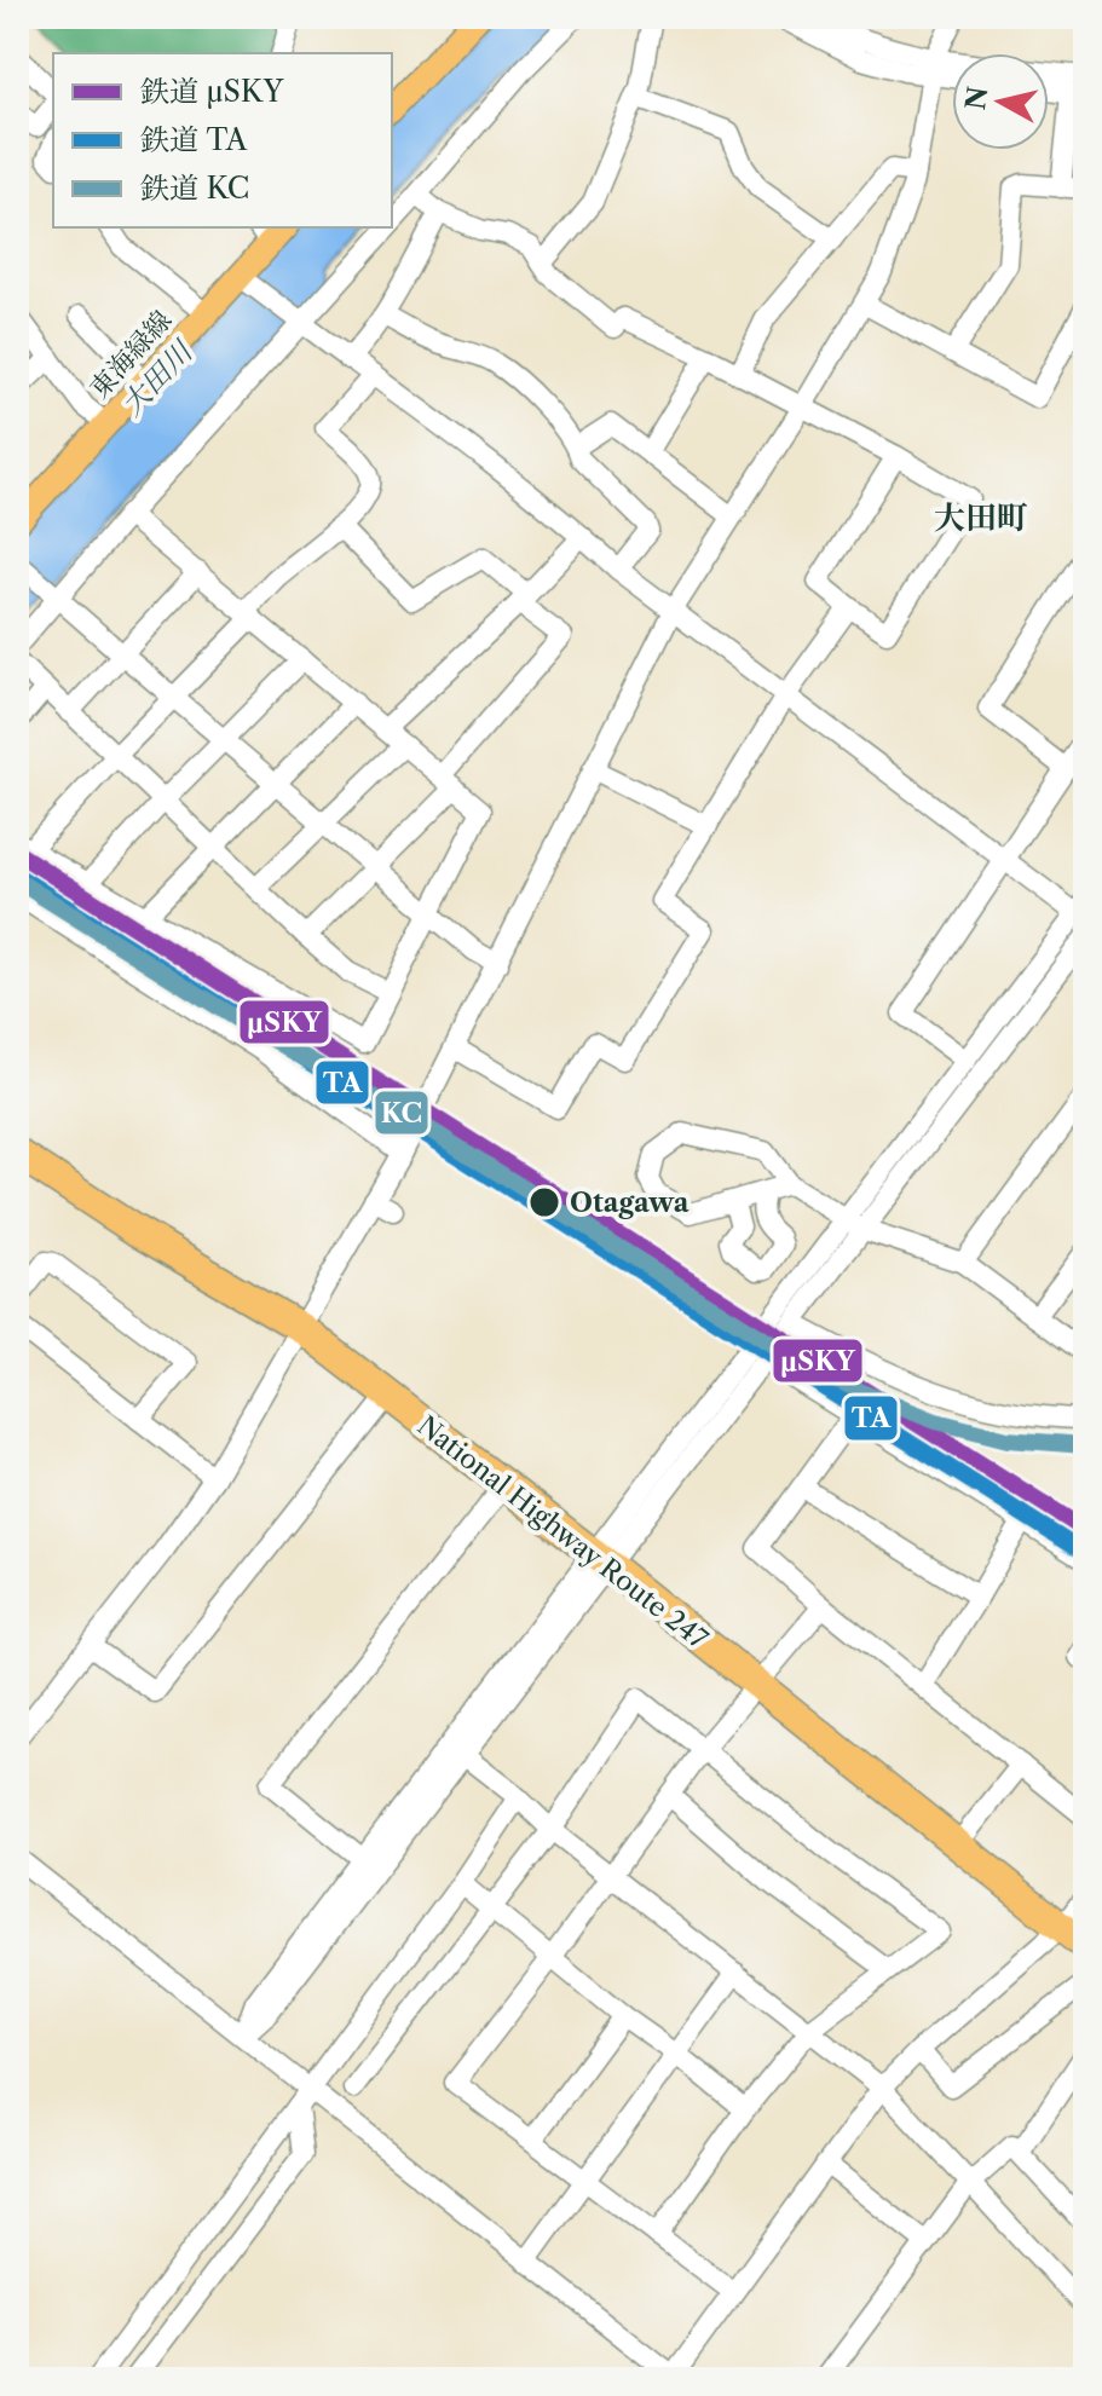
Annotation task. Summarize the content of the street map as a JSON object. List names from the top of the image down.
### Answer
{
  "streets": {
    "highway": ["National Highway Route 247"],
    "main road": ["東海緑線"]
  },
  "districts": ["大田町"],
  "water": ["大田川"],
  "places": ["Otagawa"],
  "lines": ["rail line μSKY", "rail line TA", "rail line KC"],
  "legend": ["鉄道 μSKY", "鉄道 TA", "鉄道 KC"],
  "north": "left"
}
